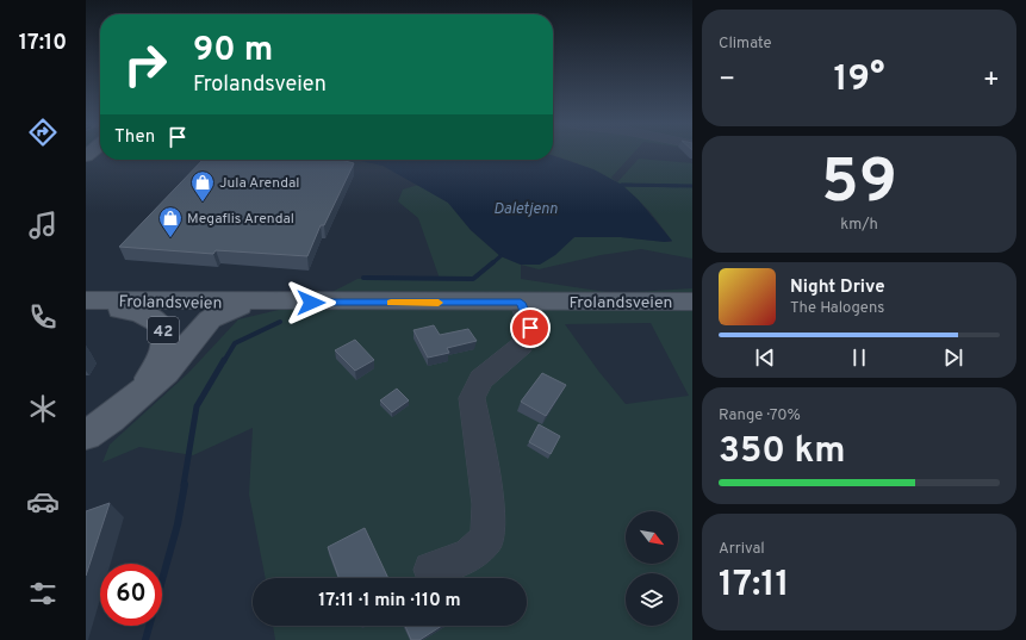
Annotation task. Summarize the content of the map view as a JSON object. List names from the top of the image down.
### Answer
{
  "streets": {
    "main road": ["Frolandsveien", "42"]
  },
  "water": ["Daletjenn"],
  "places": {
    "shop": ["Jula Arendal", "Megaflis Arendal"]
  },
  "north": "bottom right",
  "page": {
    "tabs": "17:10",
    "tile": [
      "Climate",
      ["59", "km/h"],
      ["Range · 70%", "350 km"],
      ["Arrival", "17:11"]
    ],
    "turn": ["90 m", "Frolandsveien"],
    "heat": ["−", "19°", "+"],
    "then": "Then",
    "song": ["Night Drive", "The Halogens"],
    "limit": "60",
    "trip": "17:11 · 1 min · 110 m"
  }
}
